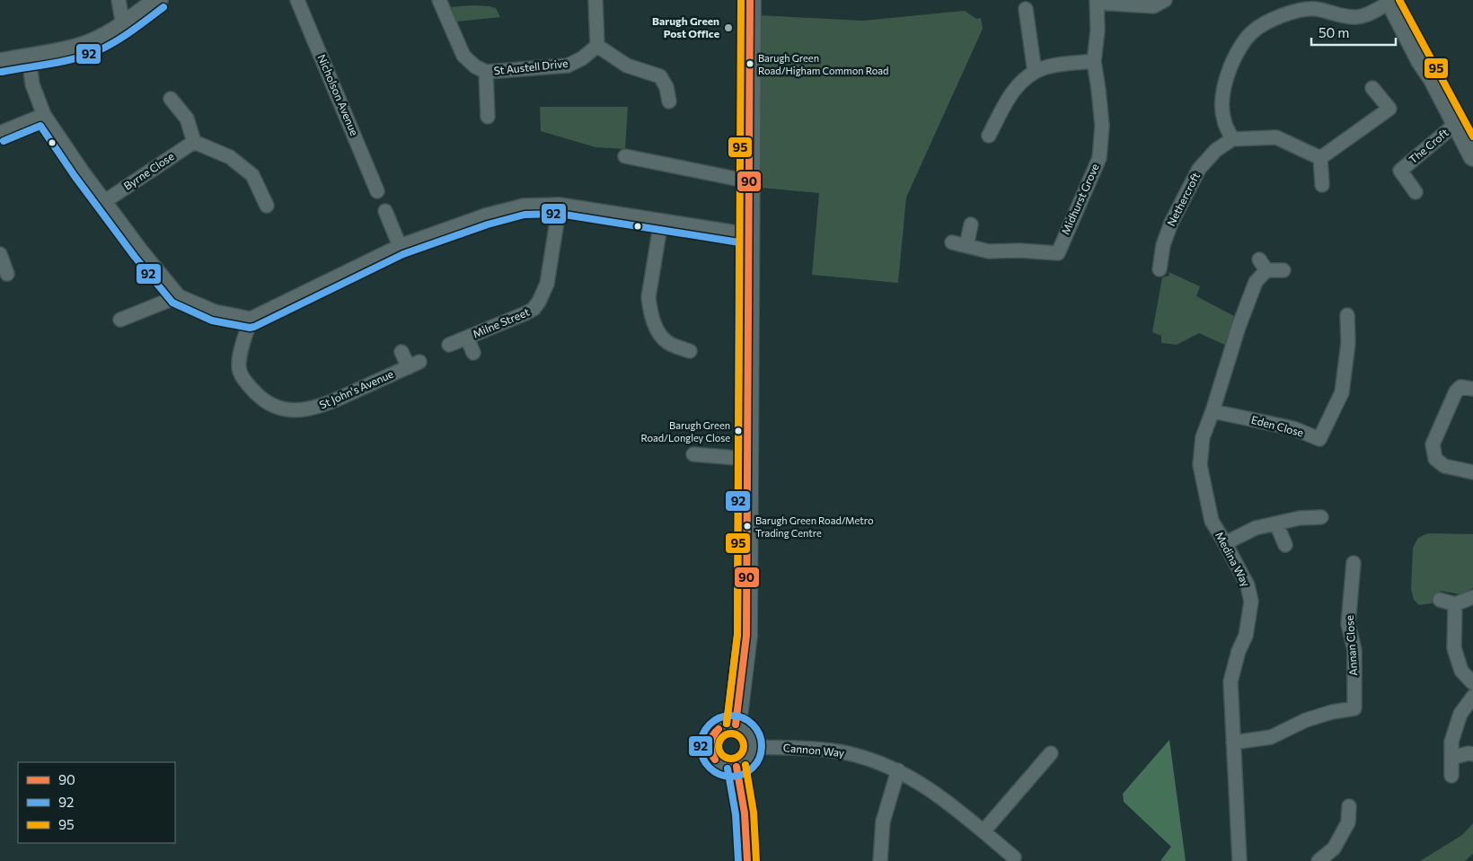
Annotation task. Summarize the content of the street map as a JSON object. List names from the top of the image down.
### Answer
{
  "streets": {
    "street": [
      "St Austell Drive",
      "Nicholson Avenue",
      "The Croft",
      "Byrne Close",
      "Midhurst Grove",
      "Nethercroft",
      "Milne Street",
      "St John's Avenue",
      "Eden Close",
      "Medina Way",
      "Annan Close",
      "Cannon Way"
    ]
  },
  "crossings": [
    ["Eden Close", "Medina Way"],
    ["Medina Way", "Annan Close"]
  ],
  "places": [
    "Barugh Green Post Office",
    "Barugh Green Road/Higham Common Road",
    "Barugh Green Road/Longley Close",
    "Barugh Green Road/Metro Trading Centre"
  ],
  "lines": ["transit line 90", "transit line 95", "transit line 92"],
  "legend": ["90", "92", "95"],
  "scale_bar": "50 m"
}
